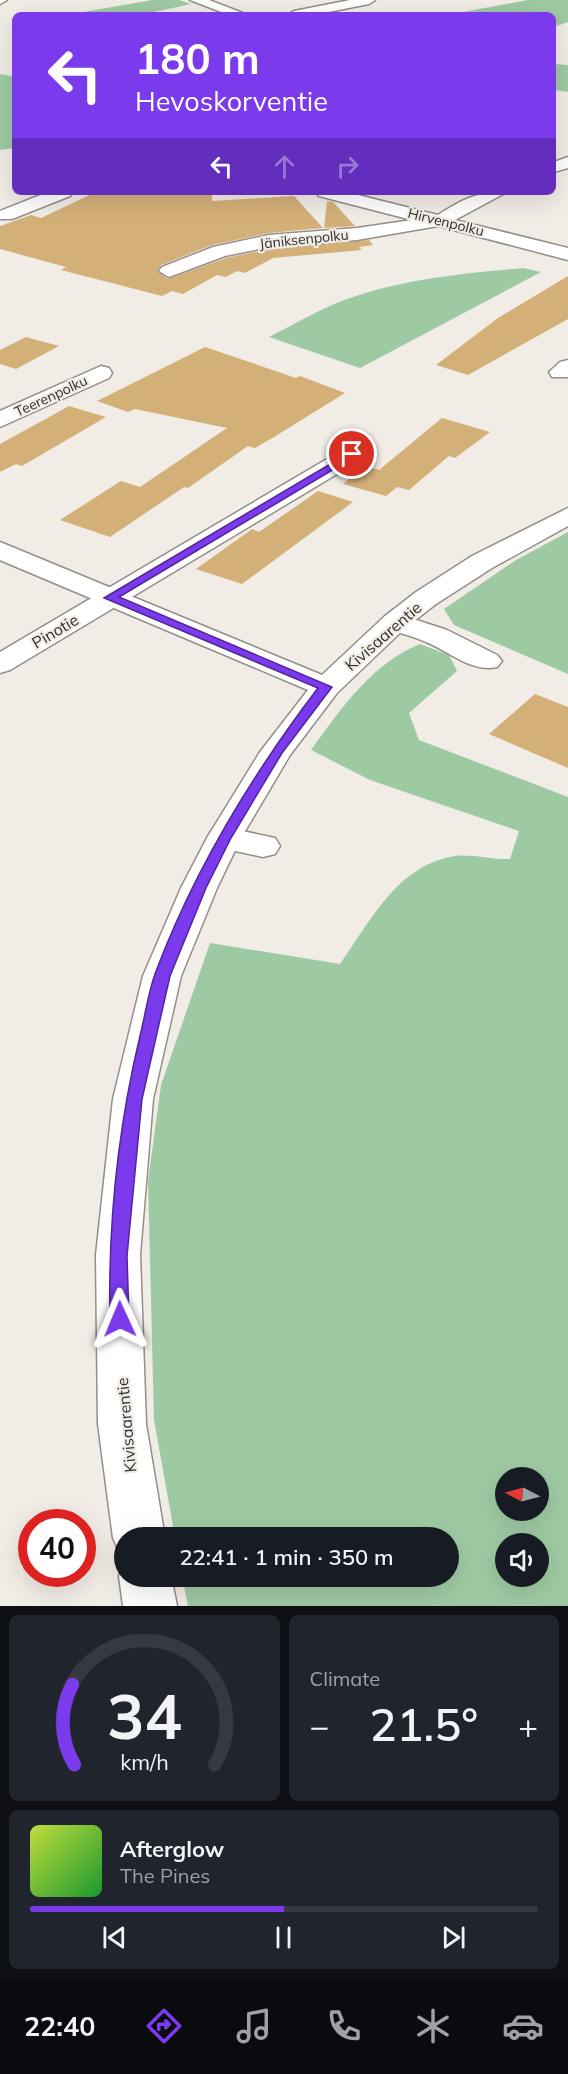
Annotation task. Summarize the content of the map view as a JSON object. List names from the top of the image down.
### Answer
{
  "streets": {
    "street": [
      "Hirvenpolku",
      "Jäniksenpolku",
      "Teerenpolku",
      "Pinotie",
      "Kivisaarentie"
    ]
  },
  "crossings": [
    ["Hirvenpolku", "Jäniksenpolku"]
  ],
  "north": "left",
  "page": {
    "turn": ["180 m", "Hevoskorventie"],
    "limit": "40",
    "trip": "22:41 · 1 min · 350 m",
    "tile": "Climate",
    "heat": ["−", "21.5°", "+"],
    "song": ["Afterglow", "The Pines"],
    "tabs": "22:40",
    "gauge": ["34", "km/h"]
  }
}
